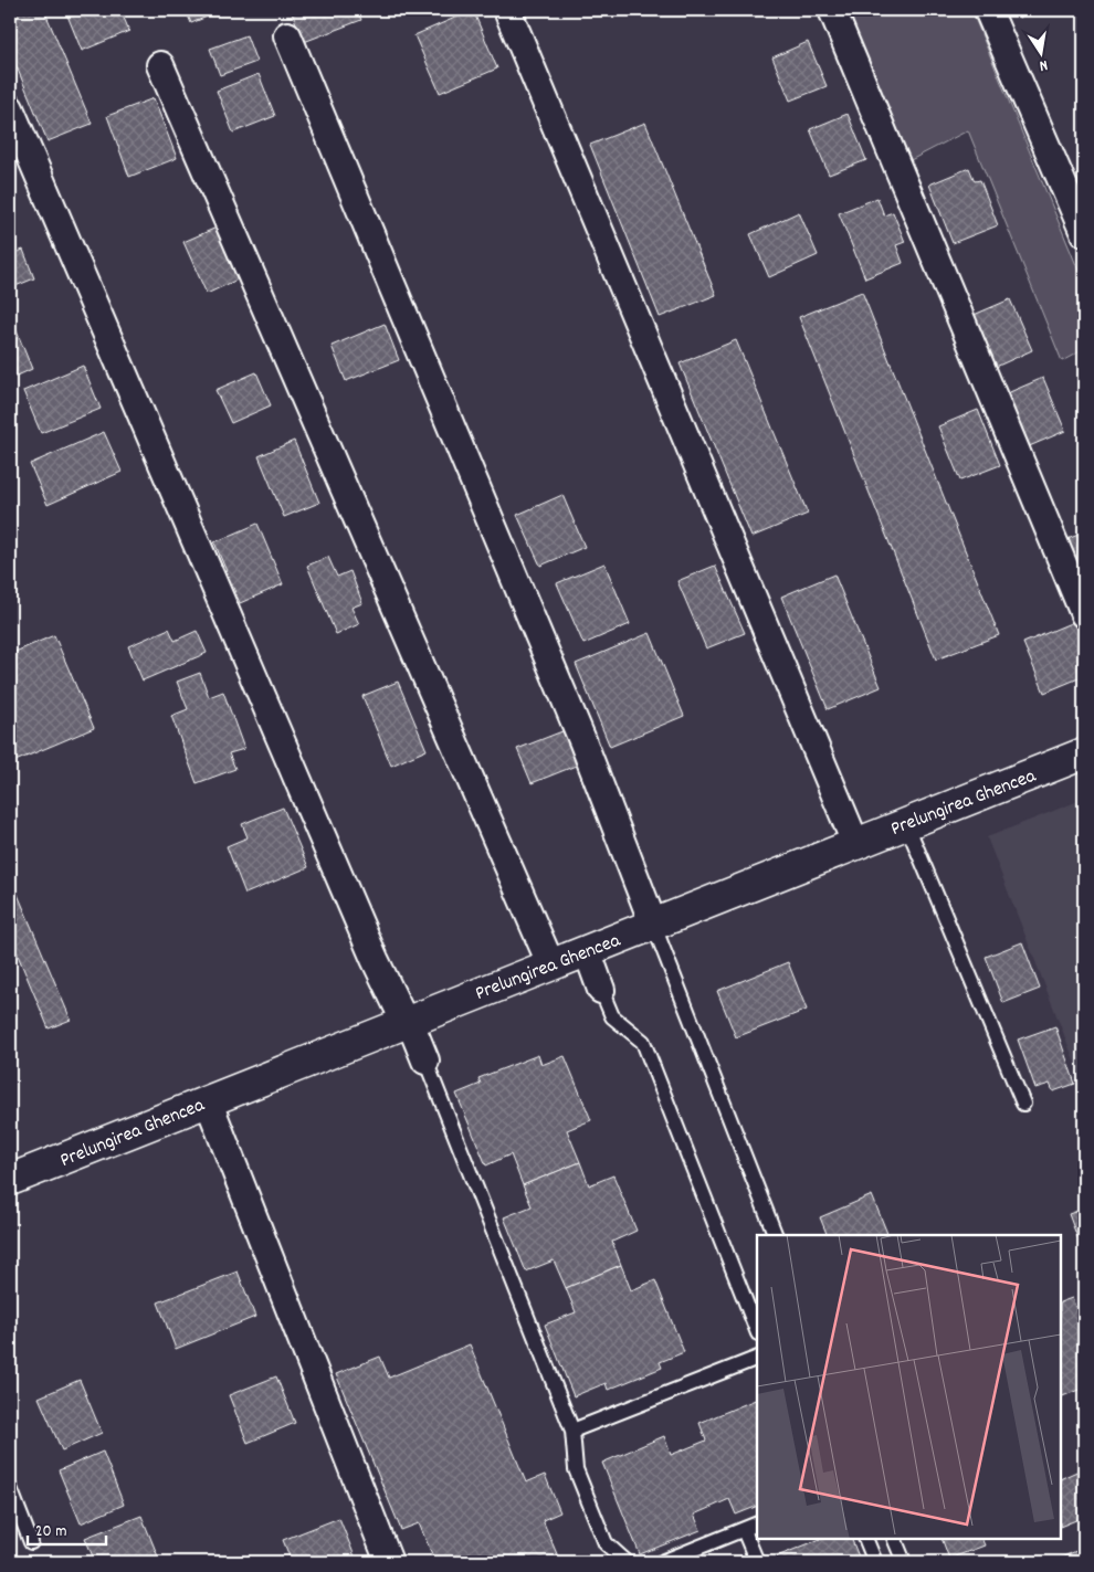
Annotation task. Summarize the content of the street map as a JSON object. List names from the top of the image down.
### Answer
{
  "streets": {
    "main road": ["Prelungirea Ghencea"]
  },
  "scale_bar": "20 m",
  "north": "bottom"
}
